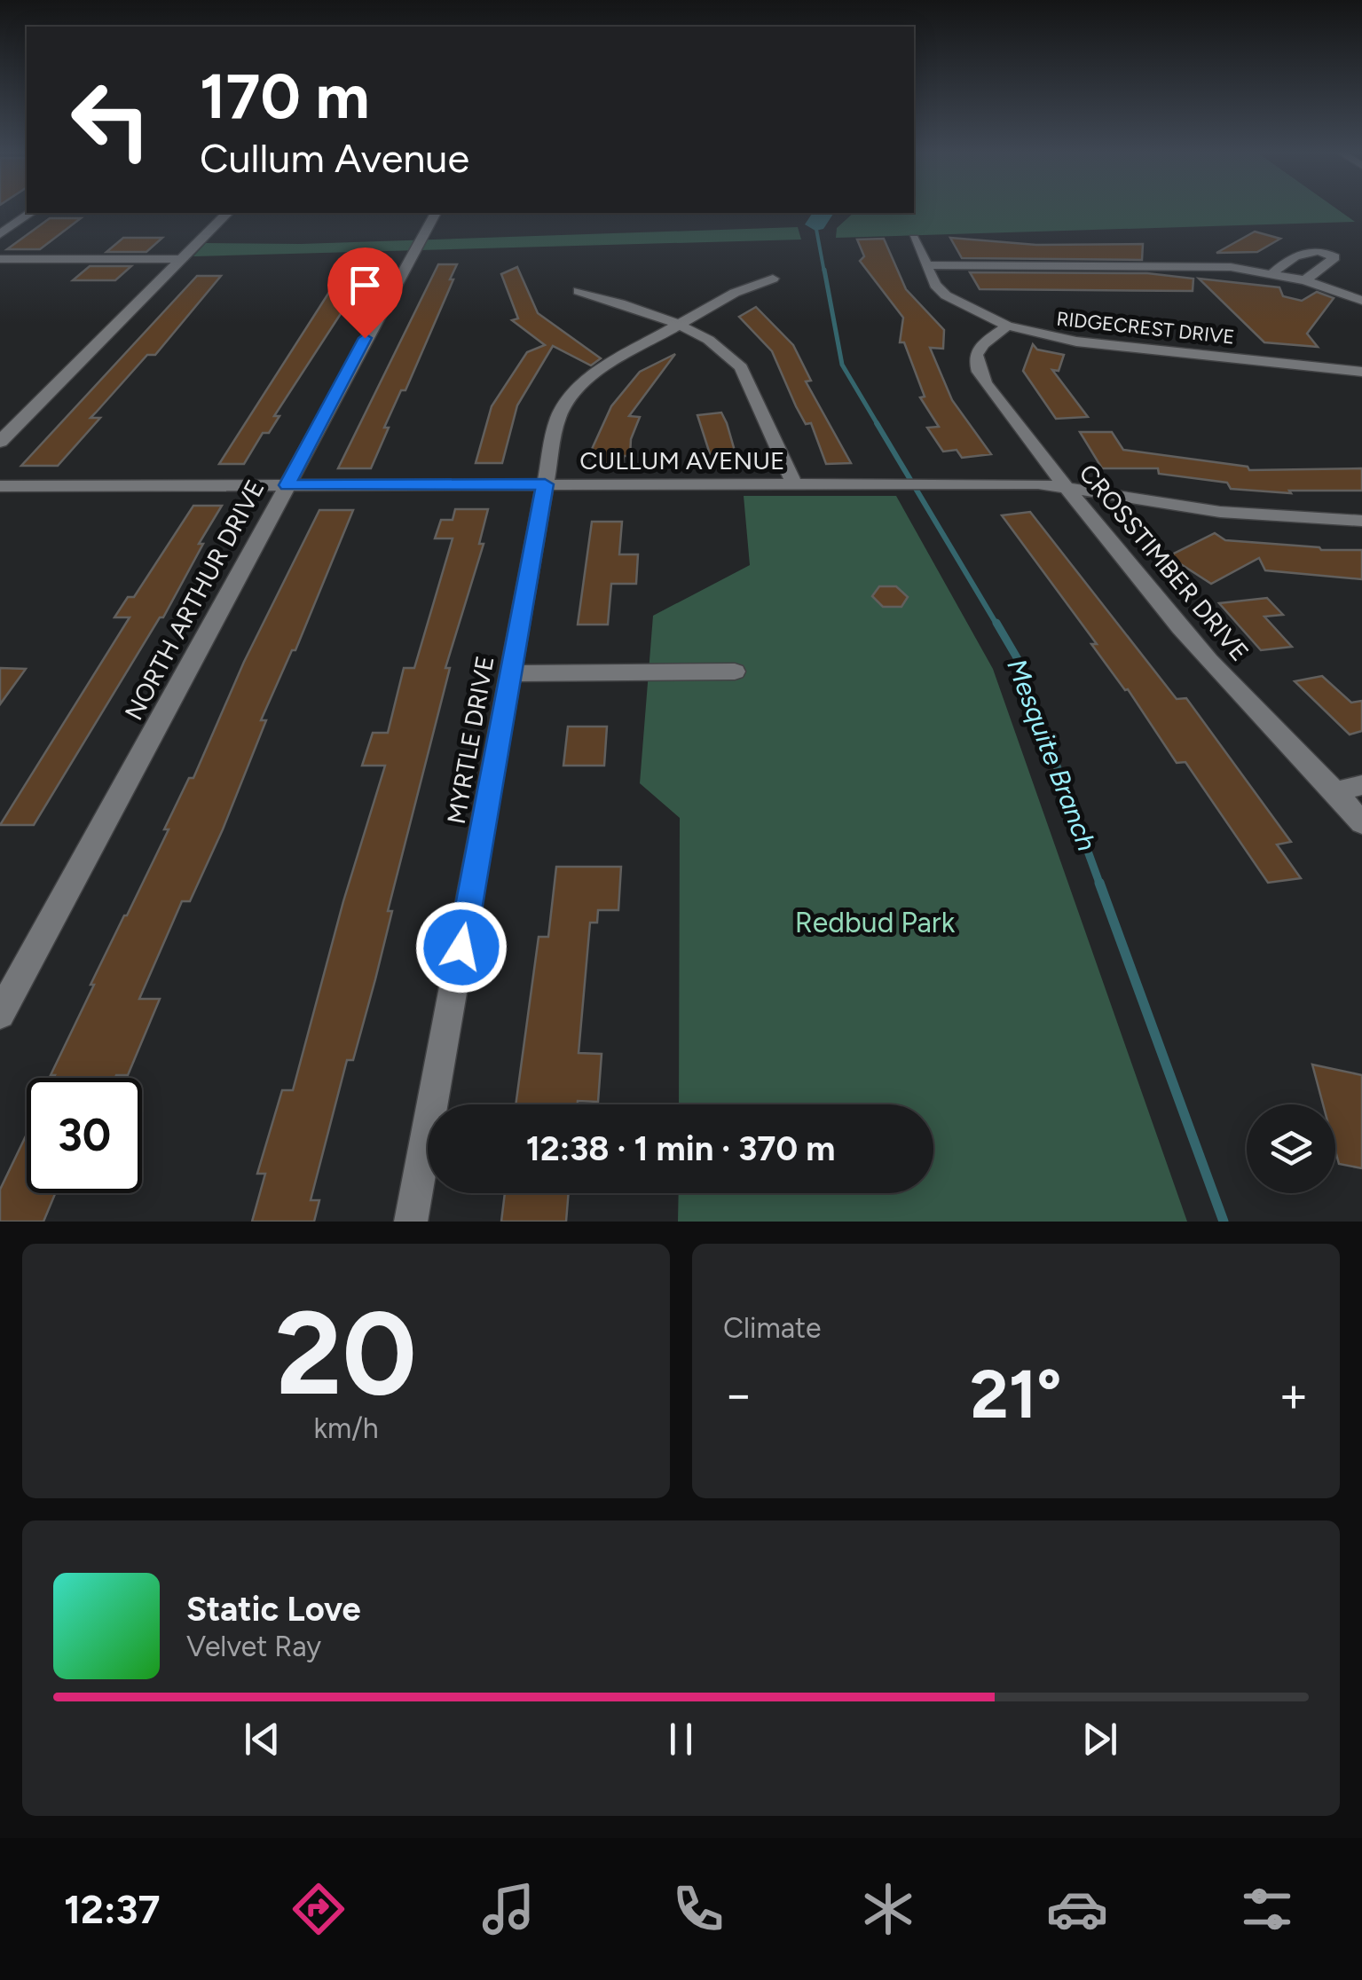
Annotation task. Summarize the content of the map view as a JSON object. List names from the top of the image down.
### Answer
{
  "streets": {
    "street": [
      "RIDGECREST DRIVE",
      "CULLUM AVENUE",
      "CROSSTIMBER DRIVE",
      "NORTH ARTHUR DRIVE",
      "MYRTLE DRIVE"
    ]
  },
  "crossings": [
    ["RIDGECREST DRIVE", "CROSSTIMBER DRIVE"],
    ["CULLUM AVENUE", "CROSSTIMBER DRIVE"],
    ["CULLUM AVENUE", "NORTH ARTHUR DRIVE"],
    ["CULLUM AVENUE", "MYRTLE DRIVE"]
  ],
  "water": ["Mesquite Branch"],
  "parks": ["Redbud Park"],
  "page": {
    "turn": ["170 m", "Cullum Avenue"],
    "limit": "30",
    "trip": "12:38 · 1 min · 370 m",
    "tile": [
      ["20", "km/h"],
      "Climate"
    ],
    "heat": ["−", "21°", "+"],
    "song": ["Static Love", "Velvet Ray"],
    "tabs": "12:37"
  }
}
